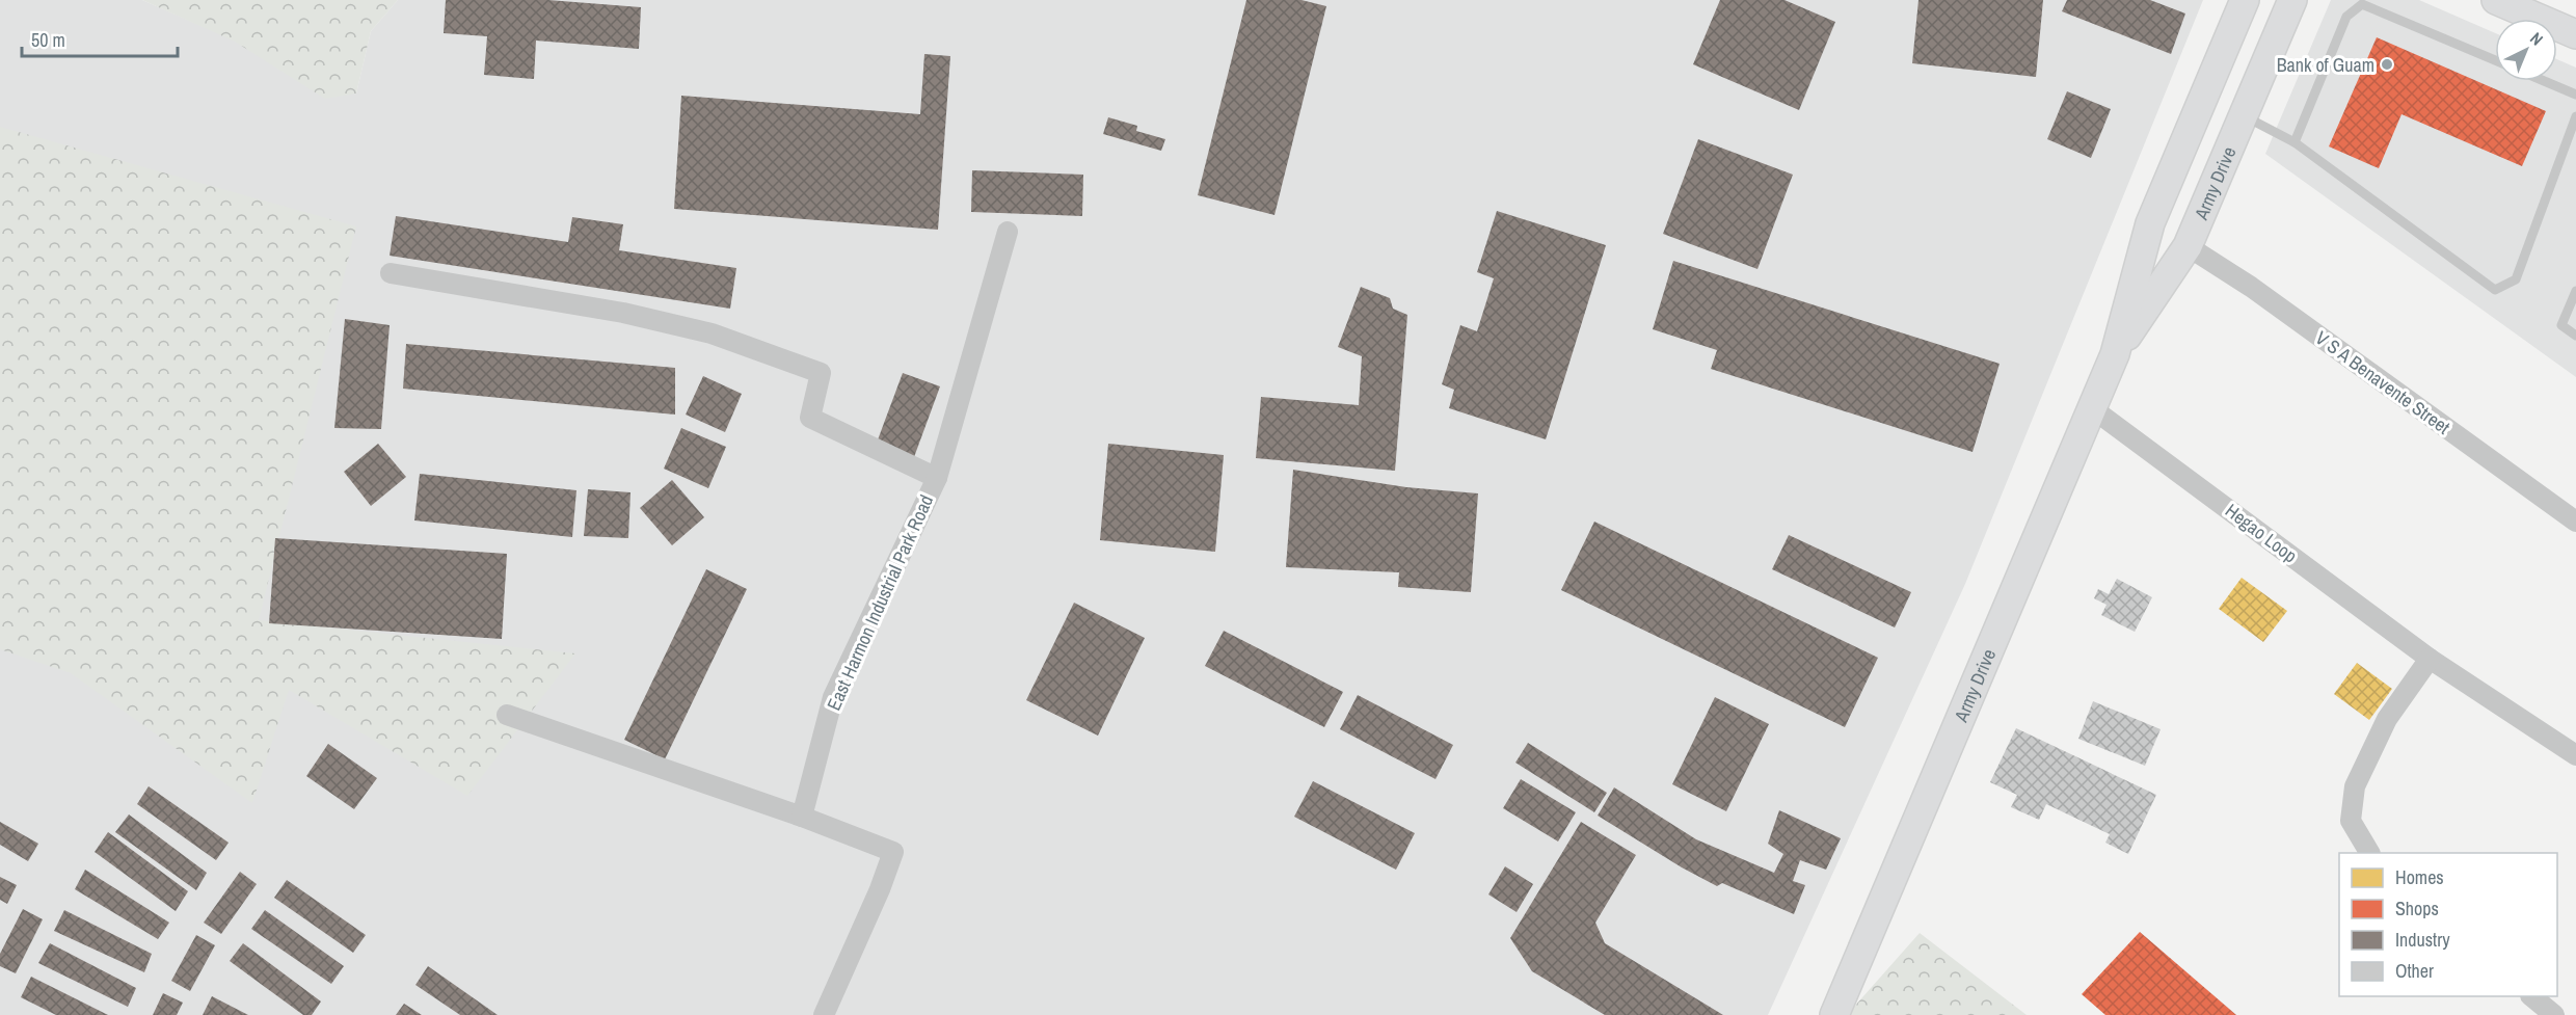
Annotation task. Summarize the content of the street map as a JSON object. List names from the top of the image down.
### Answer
{
  "streets": {
    "main road": ["Army Drive"],
    "street": ["V S A Benavente Street", "Hegao Loop", "East Harmon Industrial Park Road"]
  },
  "crossings": [
    ["Army Drive", "V S A Benavente Street"],
    ["Army Drive", "Hegao Loop"]
  ],
  "places": ["Bank of Guam"],
  "legend": [
    "Homes",
    "Shops",
    "Industry",
    "Other"
  ],
  "scale_bar": "50 m",
  "north": "top right"
}
